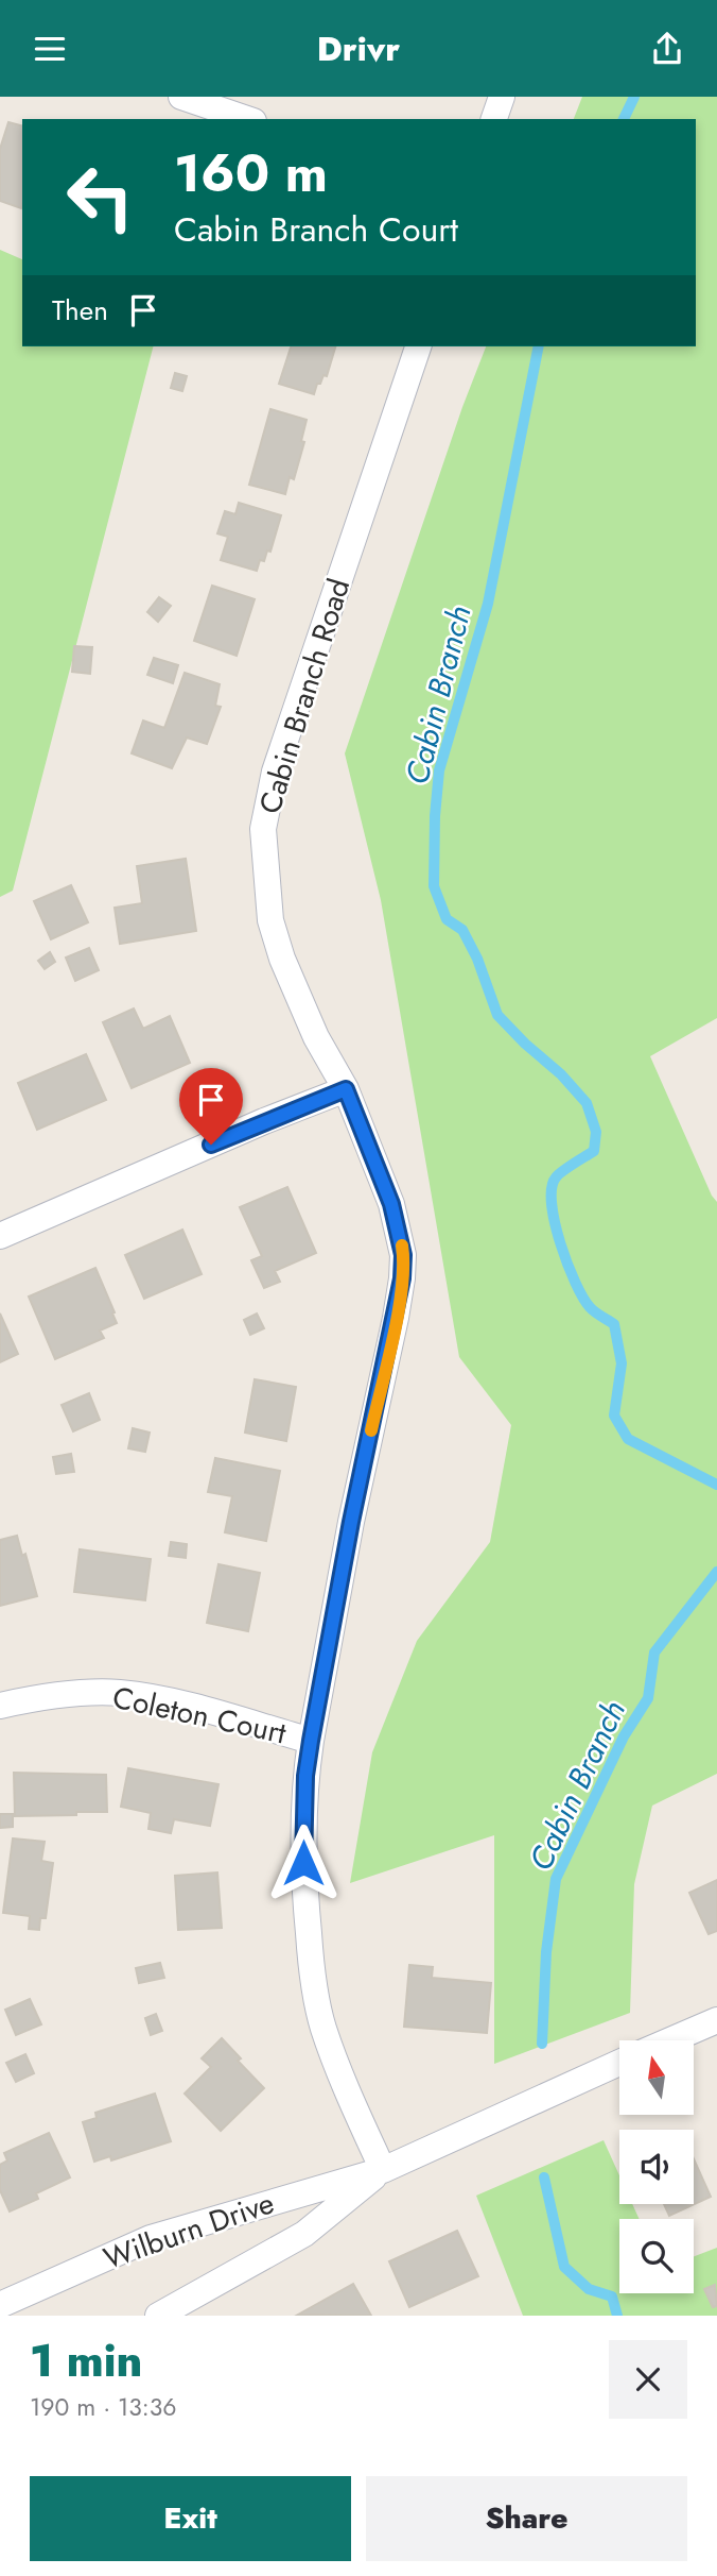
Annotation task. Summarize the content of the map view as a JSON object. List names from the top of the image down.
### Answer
{
  "streets": {
    "street": ["Cabin Branch Road", "Coleton Court", "Wilburn Drive"]
  },
  "crossings": [
    ["Cabin Branch Road", "Coleton Court"],
    ["Cabin Branch Road", "Wilburn Drive"]
  ],
  "water": ["Cabin Branch"],
  "north": "top",
  "page": {
    "header": "Drivr",
    "turn": ["160 m", "Cabin Branch Court"],
    "then": "Then",
    "heading": ["1 min", "190 m · 13:36"],
    "buttons": ["Exit", "Share"]
  }
}
